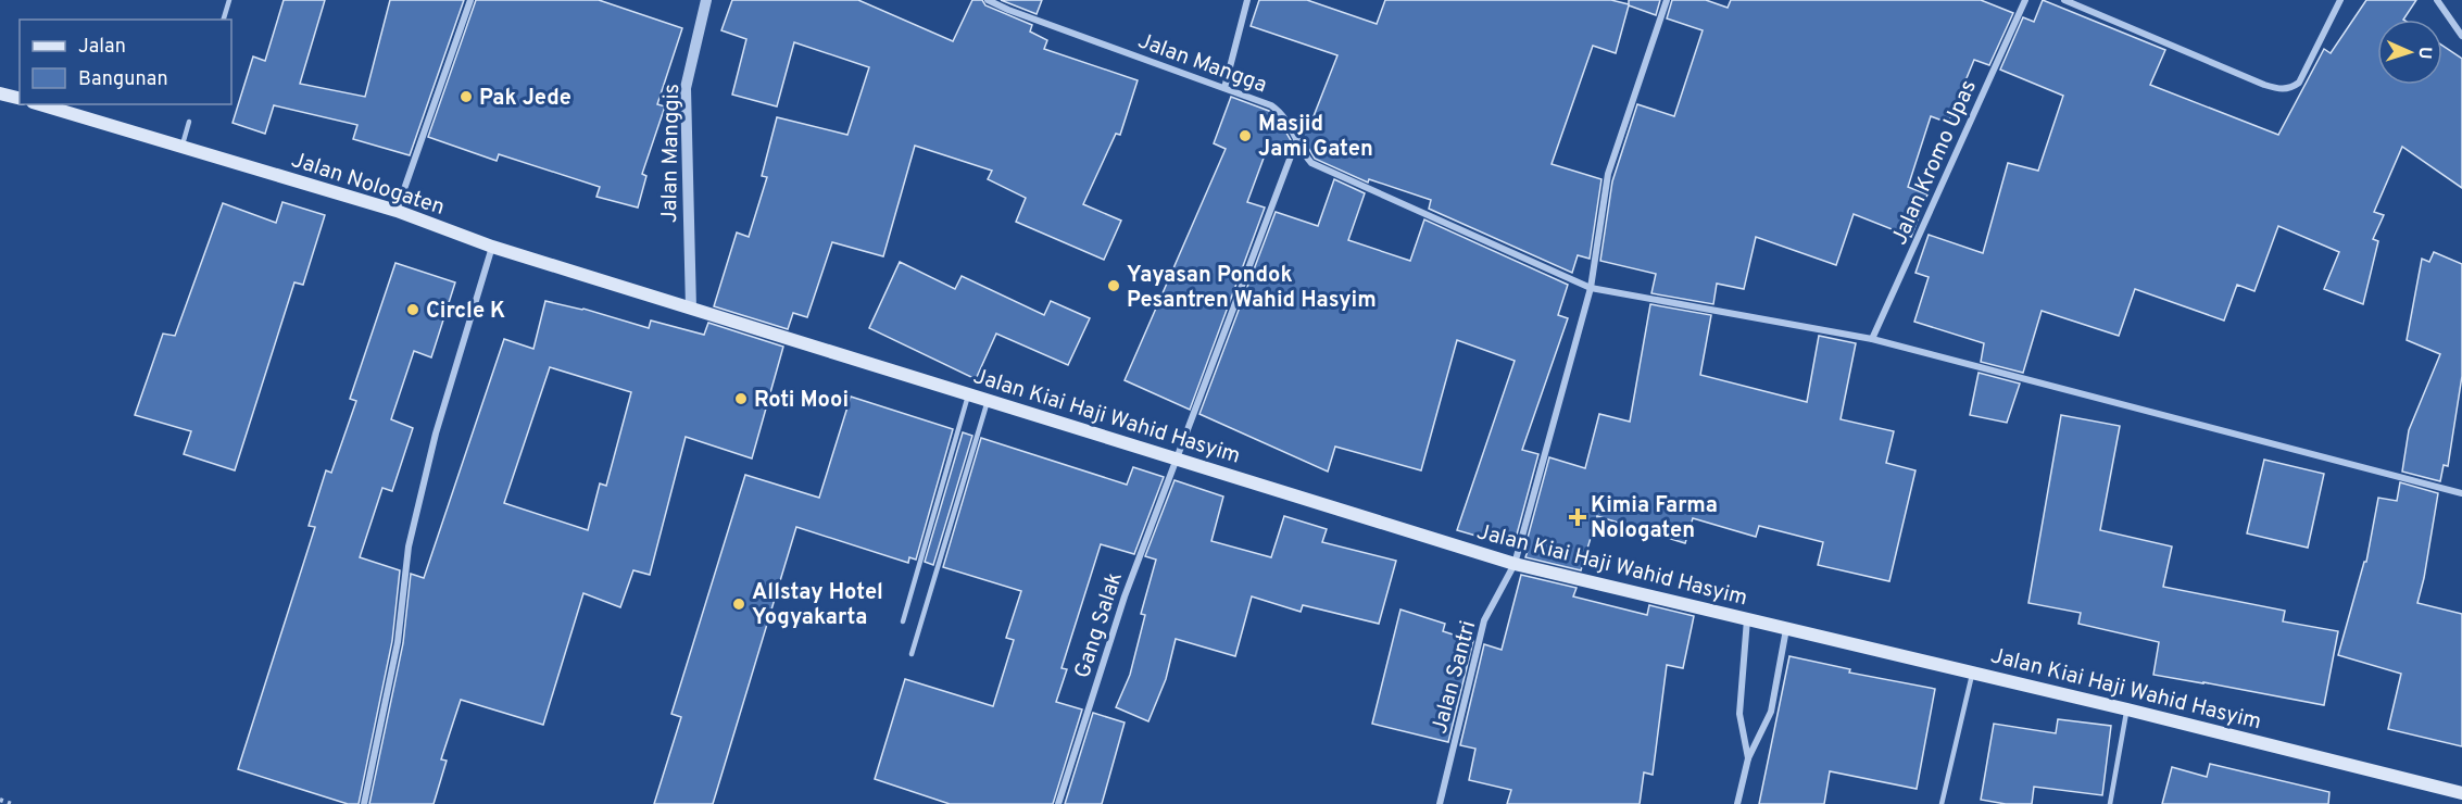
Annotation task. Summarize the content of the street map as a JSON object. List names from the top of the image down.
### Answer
{
  "streets": {
    "main road": ["Jalan Nologaten", "Jalan Kiai Haji Wahid Hasyim"],
    "street": [
      "Jalan Mangga",
      "Jalan Manggis",
      "Jalan Kromo Upas",
      "Gang Salak",
      "Jalan Santri"
    ]
  },
  "crossings": [
    ["Jalan Mangga", "Jalan Kromo Upas"],
    ["Jalan Mangga", "Gang Salak"],
    ["Jalan Mangga", "Jalan Santri"],
    ["Jalan Manggis", "Jalan Nologaten"],
    ["Jalan Manggis", "Jalan Kiai Haji Wahid Hasyim"],
    ["Jalan Nologaten", "Jalan Kiai Haji Wahid Hasyim"],
    ["Jalan Kiai Haji Wahid Hasyim", "Gang Salak"],
    ["Jalan Kiai Haji Wahid Hasyim", "Jalan Santri"]
  ],
  "places": {
    "other": [
      "Pak Jede",
      "Masjid Jami Gaten",
      "Yayasan Pondok Pesantren Wahid Hasyim",
      "Circle K",
      "Roti Mooi",
      "Allstay Hotel Yogyakarta"
    ],
    "health": ["Kimia Farma Nologaten"]
  },
  "legend": ["Jalan", "Bangunan"],
  "north": "right"
}
